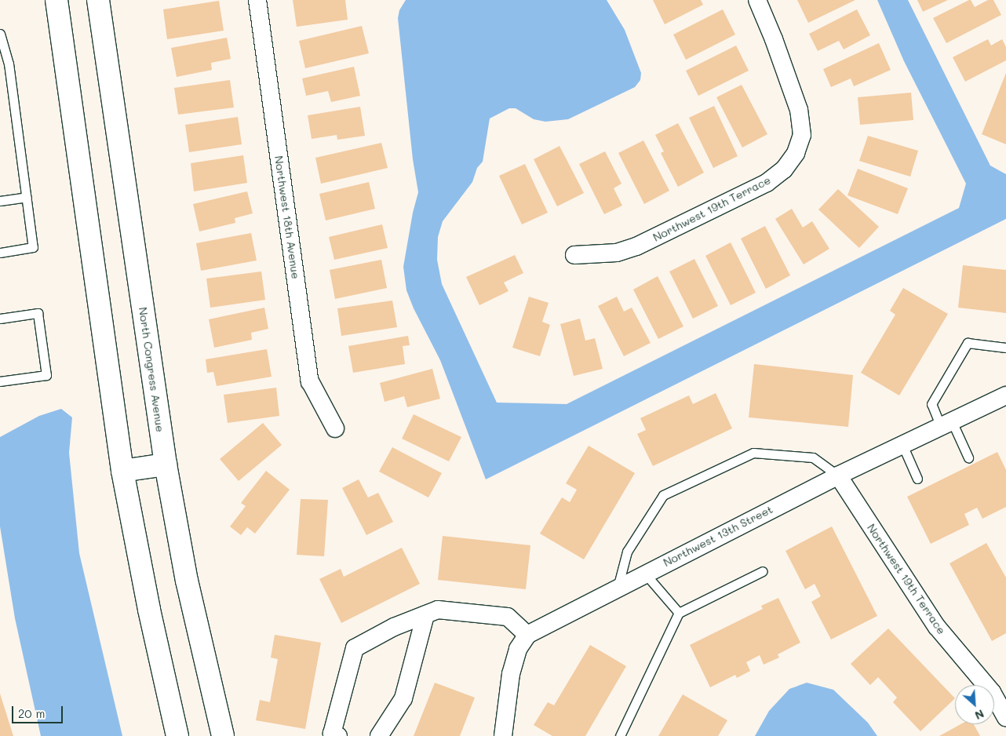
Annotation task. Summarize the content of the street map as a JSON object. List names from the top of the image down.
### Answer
{
  "streets": {
    "main road": ["North Congress Avenue"],
    "street": ["Northwest 19th Terrace", "Northwest 18th Avenue", "Northwest 13th Street"]
  },
  "crossings": [
    ["Northwest 19th Terrace", "Northwest 13th Street"]
  ],
  "scale_bar": "20 m",
  "north": "bottom right"
}
